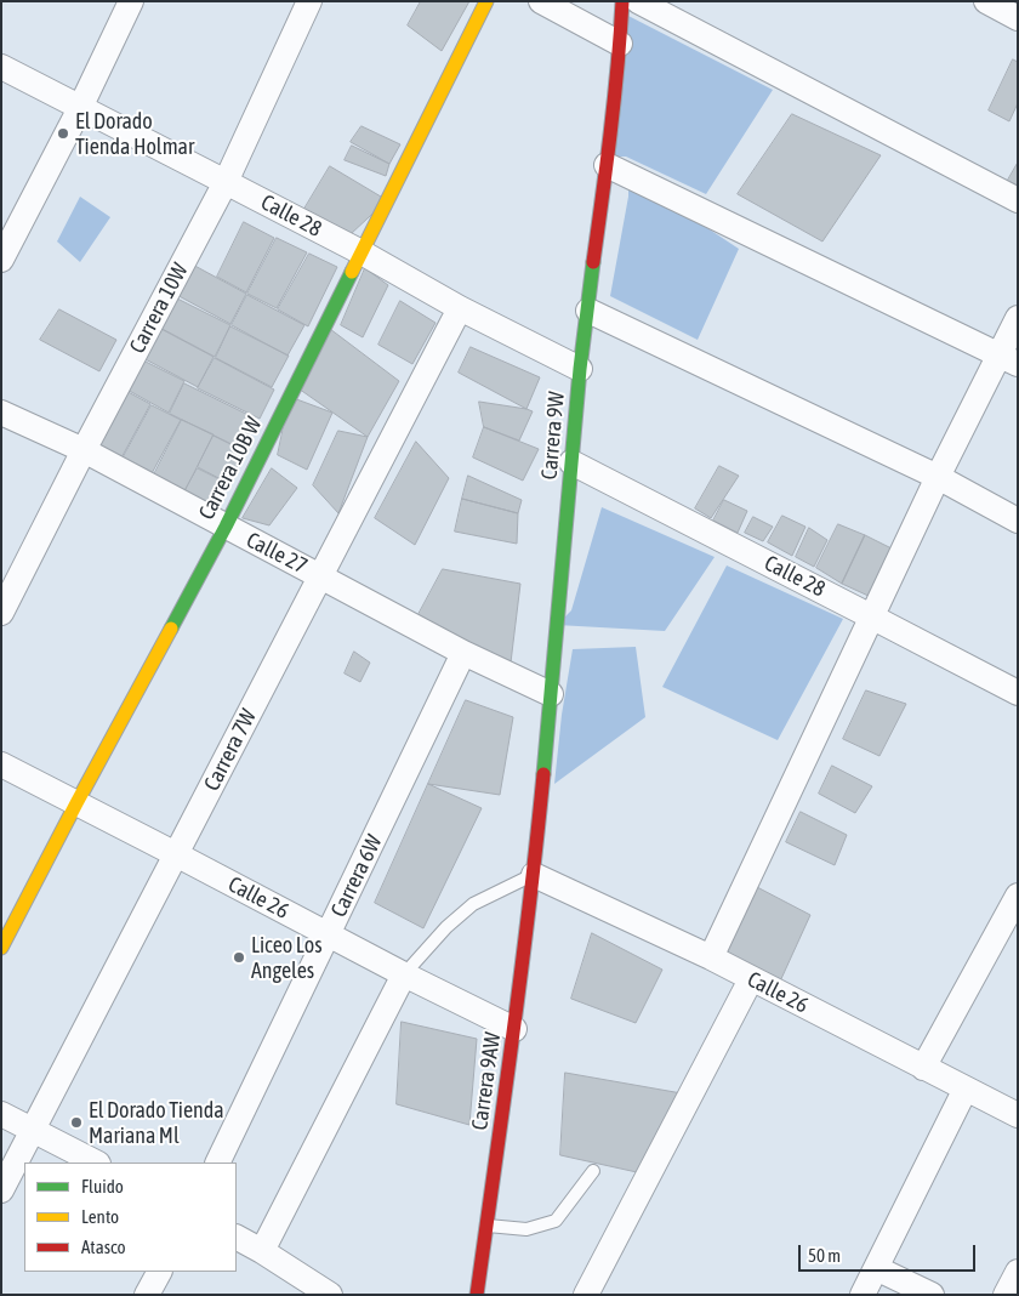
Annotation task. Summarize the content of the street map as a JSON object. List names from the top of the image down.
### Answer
{
  "streets": {
    "main road": ["Carrera 9W", "Carrera 10B W", "Carrera 9AW"],
    "street": [
      "Calle 28",
      "Carrera 10W",
      "Calle 27",
      "Carrera 7W",
      "Carrera 6W",
      "Calle 26"
    ]
  },
  "crossings": [
    ["Calle 28", "Carrera 10W"],
    ["Calle 28", "Carrera 9W"],
    ["Calle 28", "Carrera 10B W"],
    ["Calle 28", "Carrera 7W"],
    ["Carrera 10W", "Calle 27"],
    ["Carrera 9W", "Calle 27"],
    ["Carrera 9W", "Calle 26"],
    ["Carrera 9W", "Carrera 9AW"],
    ["Carrera 10B W", "Calle 27"],
    ["Carrera 10B W", "Calle 26"],
    ["Calle 27", "Carrera 7W"],
    ["Calle 27", "Carrera 6W"],
    ["Carrera 7W", "Calle 26"],
    ["Carrera 6W", "Calle 26"],
    ["Calle 26", "Carrera 9AW"]
  ],
  "places": ["El Dorado Tienda Holmar", "Liceo Los Angeles", "El Dorado Tienda Mariana Ml"],
  "legend": ["Fluido", "Lento", "Atasco"],
  "scale_bar": "50 m"
}
